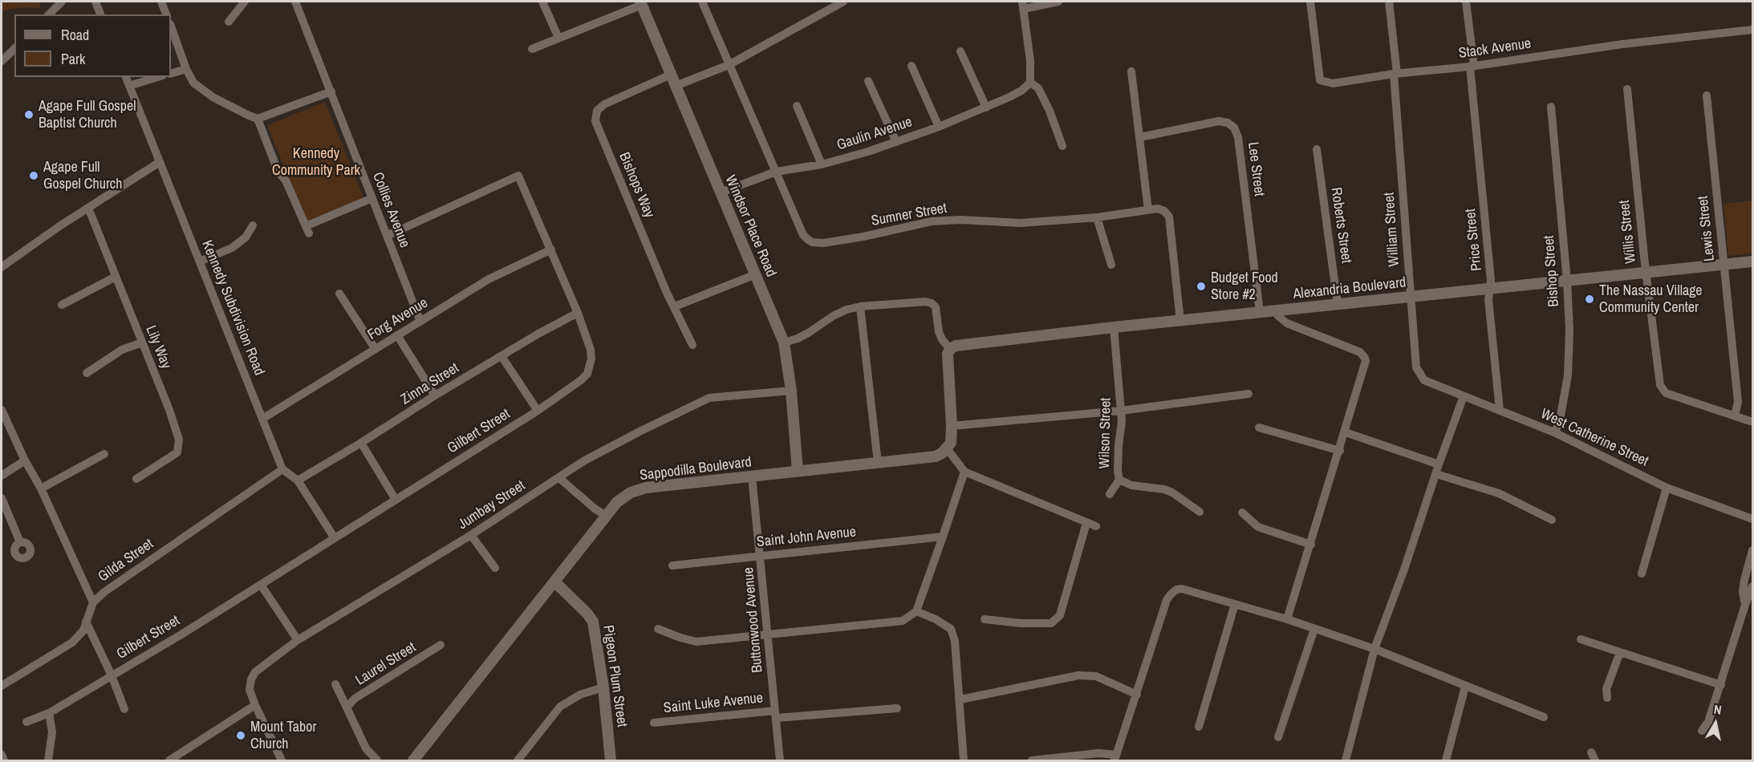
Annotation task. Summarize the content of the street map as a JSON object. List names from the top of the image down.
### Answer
{
  "streets": {
    "street": [
      "Stack Avenue",
      "Gaulin Avenue",
      "Lee Street",
      "Bishops Way",
      "Collies Avenue",
      "Sumner Street",
      "Roberts Street",
      "Windsor Place Road",
      "Lewis Street",
      "William Street",
      "Willis Street",
      "Price Street",
      "Bishop Street",
      "Alexandria Boulevard",
      "Kennedy Subdivision Road",
      "Forg Avenue",
      "Lily Way",
      "Zinna Street",
      "Gilbert Street",
      "Wilson Street",
      "West Catherine Street",
      "Sappodilla Boulevard",
      "Jumbay Street",
      "Saint John Avenue",
      "Gilda Street",
      "Buttonwood Avenue",
      "Laurel Street",
      "Pigeon Plum Street",
      "Saint Luke Avenue"
    ]
  },
  "crossings": [
    ["Stack Avenue", "William Street"],
    ["Stack Avenue", "Price Street"],
    ["Gaulin Avenue", "Sumner Street"],
    ["Gaulin Avenue", "Windsor Place Road"],
    ["Lee Street", "Alexandria Boulevard"],
    ["Bishops Way", "Windsor Place Road"],
    ["Collies Avenue", "Forg Avenue"],
    ["Collies Avenue", "Gilbert Street"],
    ["Sumner Street", "Alexandria Boulevard"],
    ["Roberts Street", "Alexandria Boulevard"],
    ["Windsor Place Road", "Sappodilla Boulevard"],
    ["Windsor Place Road", "Jumbay Street"],
    ["Lewis Street", "Willis Street"],
    ["Lewis Street", "Alexandria Boulevard"],
    ["William Street", "Alexandria Boulevard"],
    ["William Street", "West Catherine Street"],
    ["Willis Street", "Alexandria Boulevard"],
    ["Price Street", "Alexandria Boulevard"],
    ["Price Street", "West Catherine Street"],
    ["Bishop Street", "Alexandria Boulevard"],
    ["Bishop Street", "West Catherine Street"],
    ["Alexandria Boulevard", "Wilson Street"],
    ["Kennedy Subdivision Road", "Forg Avenue"],
    ["Kennedy Subdivision Road", "Gilda Street"],
    ["Forg Avenue", "Gilbert Street"],
    ["Zinna Street", "Gilbert Street"],
    ["Sappodilla Boulevard", "Buttonwood Avenue"],
    ["Sappodilla Boulevard", "Pigeon Plum Street"],
    ["Saint John Avenue", "Buttonwood Avenue"],
    ["Buttonwood Avenue", "Saint Luke Avenue"]
  ],
  "parks": ["Kennedy Community Park"],
  "places": [
    "Agape Full Gospel Baptist Church",
    "Agape Full Gospel Church",
    "Budget Food Store #2",
    "The Nassau Village Community Center",
    "Mount Tabor Church"
  ],
  "legend": ["Road", "Park"],
  "north": "top"
}
